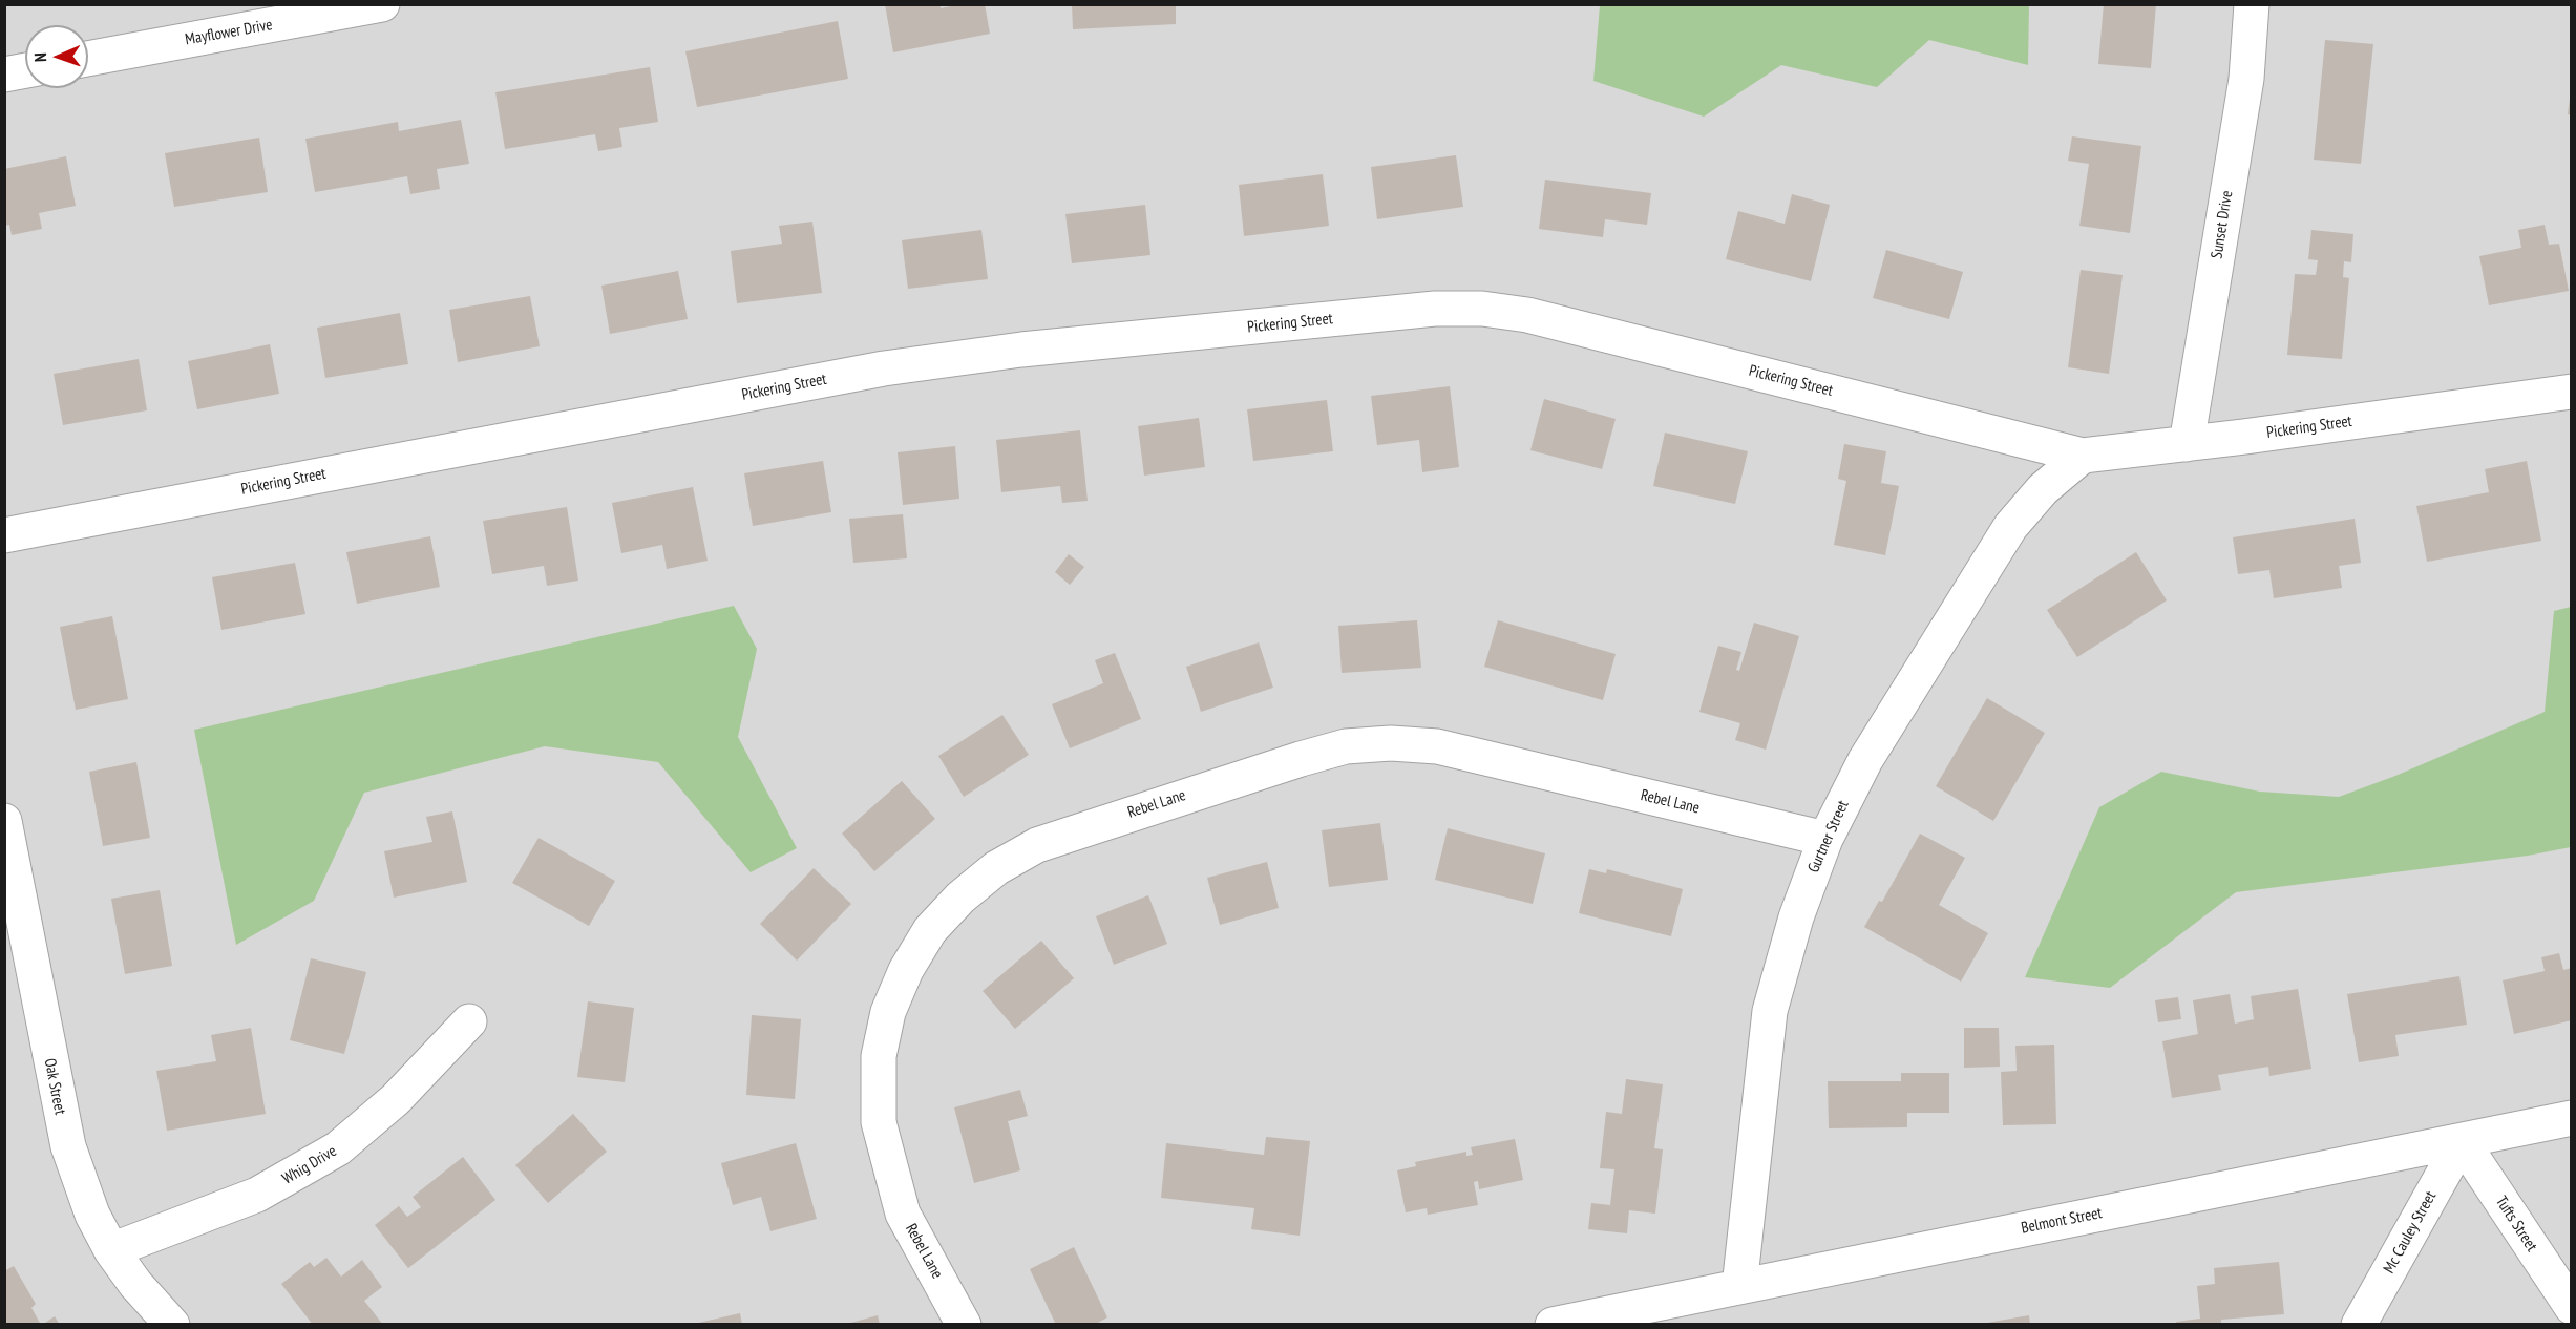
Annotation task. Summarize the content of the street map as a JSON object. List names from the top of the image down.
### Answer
{
  "streets": {
    "street": [
      "Mayflower Drive",
      "Sunset Drive",
      "Pickering Street",
      "Rebel Lane",
      "Gurtner Street",
      "Oak Street",
      "Whig Drive",
      "Belmont Street",
      "Tufts Street",
      "Mc Cauley Street"
    ]
  },
  "crossings": [
    ["Sunset Drive", "Pickering Street"],
    ["Pickering Street", "Gurtner Street"],
    ["Rebel Lane", "Gurtner Street"],
    ["Gurtner Street", "Belmont Street"],
    ["Oak Street", "Whig Drive"],
    ["Belmont Street", "Tufts Street"],
    ["Belmont Street", "Mc Cauley Street"],
    ["Tufts Street", "Mc Cauley Street"]
  ],
  "north": "left"
}
